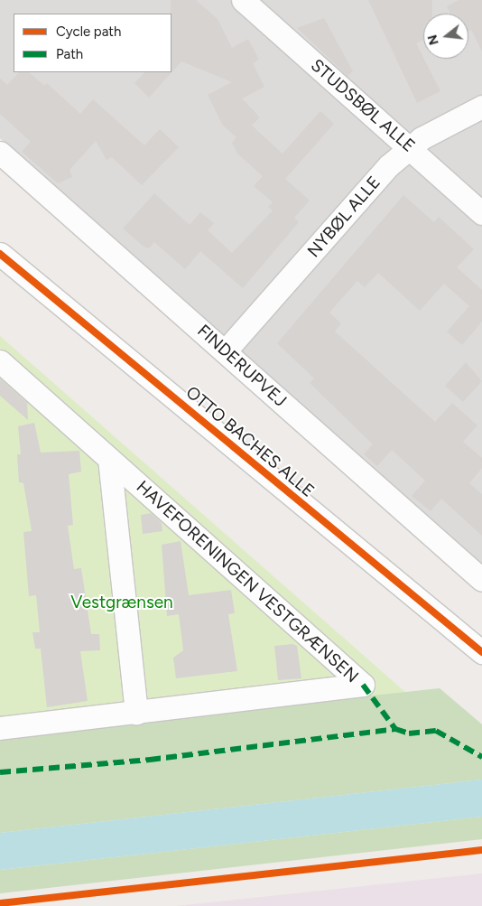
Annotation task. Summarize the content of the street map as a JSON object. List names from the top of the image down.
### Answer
{
  "streets": {
    "street": [
      "STUDSBØL ALLE",
      "NYBØL ALLE",
      "FINDERUPVEJ",
      "OTTO BACHES ALLE",
      "HAVEFORENINGEN VESTGRÆNSEN"
    ]
  },
  "crossings": [
    ["STUDSBØL ALLE", "NYBØL ALLE"],
    ["NYBØL ALLE", "FINDERUPVEJ"]
  ],
  "parks": ["Vestgrænsen"],
  "legend": ["Cycle path", "Path"],
  "north": "left"
}
